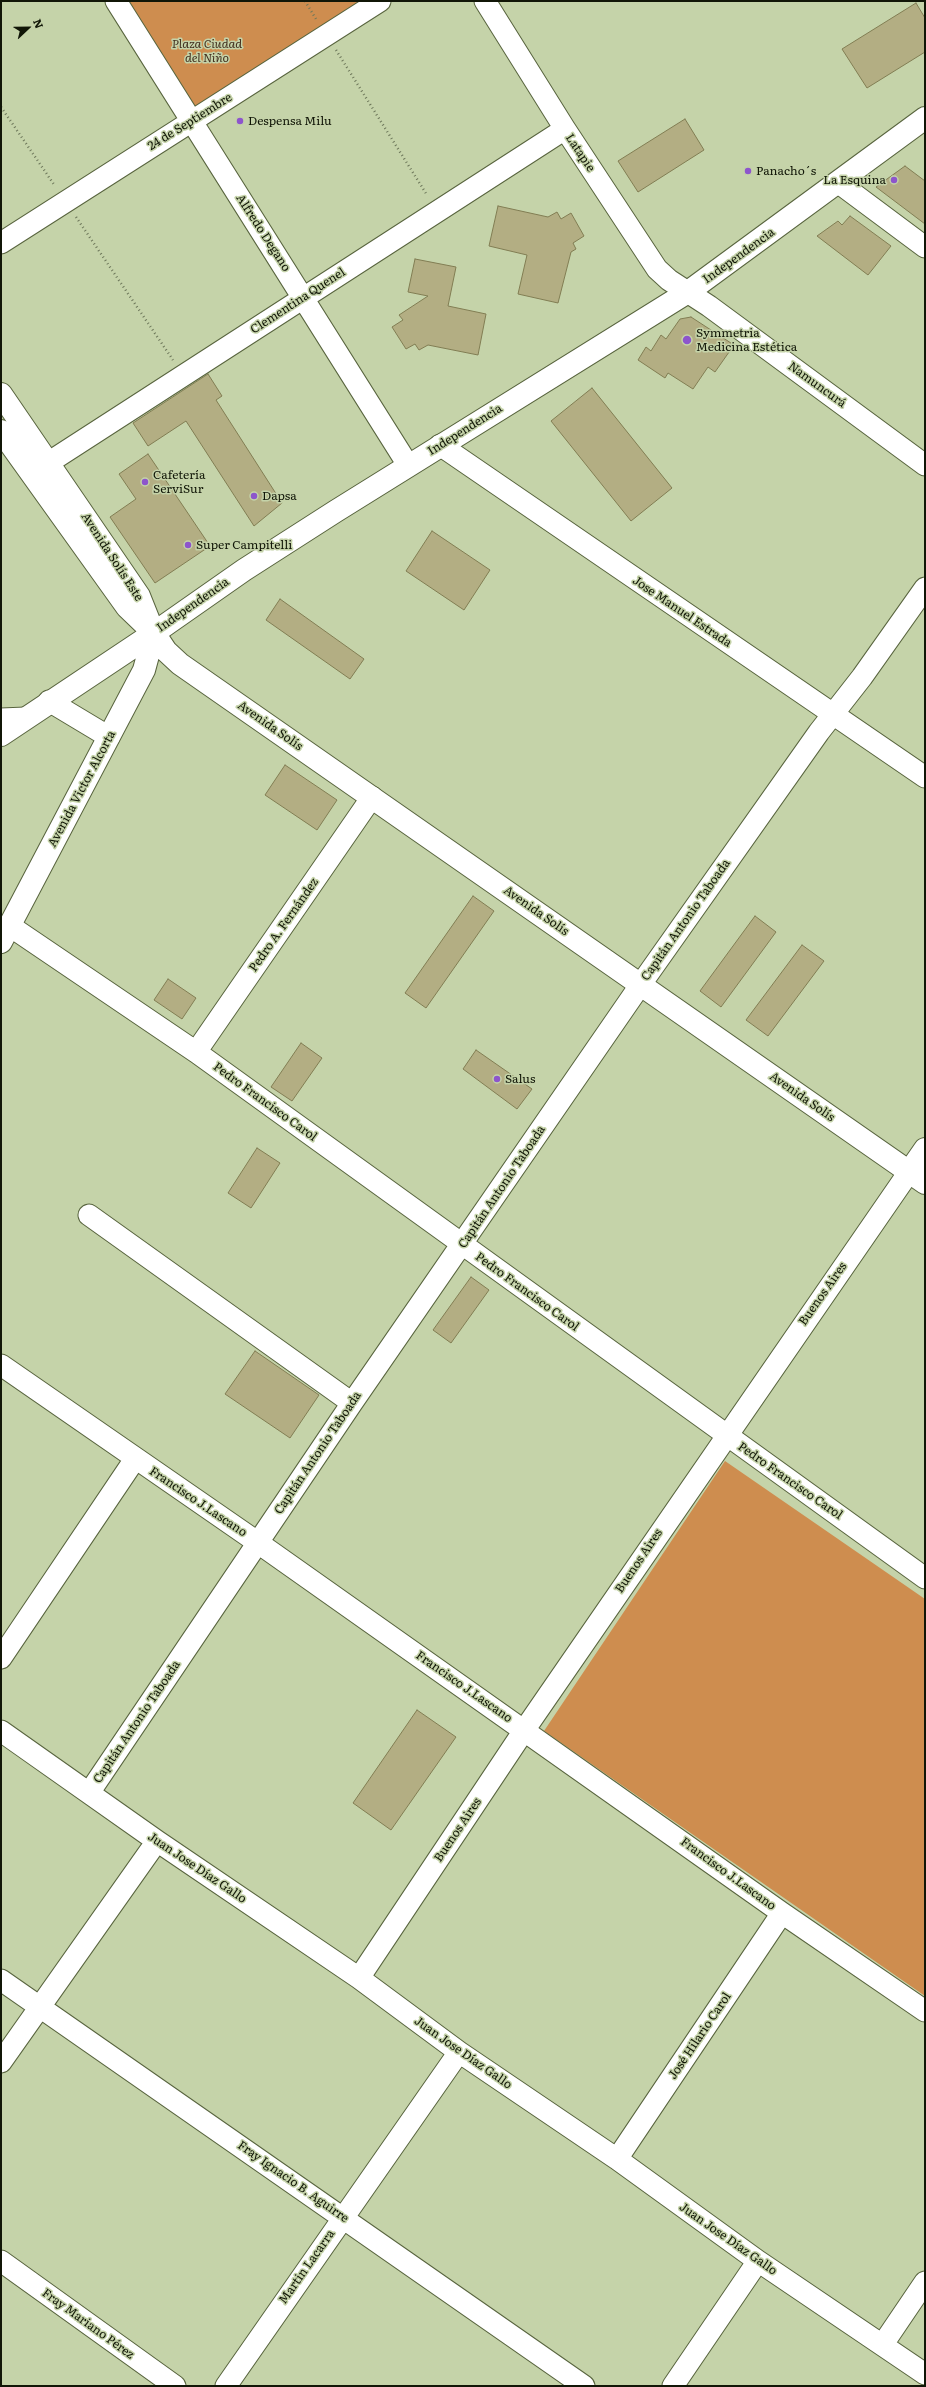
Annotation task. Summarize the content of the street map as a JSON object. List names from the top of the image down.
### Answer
{
  "streets": {
    "main road": [
      "Independencia",
      "Avenida Solís Este",
      "Avenida Solís",
      "Avenida Victor Alcorta",
      "Buenos Aires"
    ],
    "street": [
      "24 de Septiembre",
      "Latapie",
      "Alfredo Degano",
      "Clementina Quenel",
      "Namuncurá",
      "Jose Manuel Estrada",
      "Capitán Antonio Taboada",
      "Pedro A. Fernández",
      "Pedro Francisco Carol",
      "Francisco J.Lascano",
      "Juan Jose Díaz Gallo",
      "José Hilario Carol",
      "Fray Ignacio B. Aguirre",
      "Martin Lacarra",
      "Fray Mariano Pérez"
    ]
  },
  "crossings": [
    ["24 de Septiembre", "Alfredo Degano"],
    ["Latapie", "Independencia"],
    ["Latapie", "Clementina Quenel"],
    ["Latapie", "Namuncurá"],
    ["Alfredo Degano", "Independencia"],
    ["Alfredo Degano", "Clementina Quenel"],
    ["Independencia", "Namuncurá"],
    ["Independencia", "Avenida Solís Este"],
    ["Independencia", "Jose Manuel Estrada"],
    ["Independencia", "Avenida Solís"],
    ["Independencia", "Avenida Victor Alcorta"],
    ["Clementina Quenel", "Avenida Solís Este"],
    ["Avenida Solís Este", "Avenida Solís"],
    ["Avenida Solís Este", "Avenida Victor Alcorta"],
    ["Jose Manuel Estrada", "Capitán Antonio Taboada"],
    ["Avenida Solís", "Avenida Victor Alcorta"],
    ["Avenida Solís", "Capitán Antonio Taboada"],
    ["Avenida Solís", "Pedro A. Fernández"],
    ["Avenida Solís", "Buenos Aires"],
    ["Avenida Victor Alcorta", "Pedro Francisco Carol"],
    ["Capitán Antonio Taboada", "Pedro Francisco Carol"],
    ["Capitán Antonio Taboada", "Francisco J.Lascano"],
    ["Capitán Antonio Taboada", "Juan Jose Díaz Gallo"],
    ["Pedro A. Fernández", "Pedro Francisco Carol"],
    ["Pedro Francisco Carol", "Buenos Aires"],
    ["Buenos Aires", "Francisco J.Lascano"],
    ["Buenos Aires", "Juan Jose Díaz Gallo"],
    ["Francisco J.Lascano", "José Hilario Carol"],
    ["Juan Jose Díaz Gallo", "José Hilario Carol"],
    ["Juan Jose Díaz Gallo", "Martin Lacarra"],
    ["Fray Ignacio B. Aguirre", "Martin Lacarra"]
  ],
  "parks": ["Plaza Ciudad del Niño"],
  "places": [
    "Despensa Milu",
    "Panacho´s",
    "La Esquina",
    "Symmetria Medicina Estética",
    "Cafetería ServiSur",
    "Dapsa",
    "Super Campitelli",
    "Salus"
  ],
  "north": "right"
}
